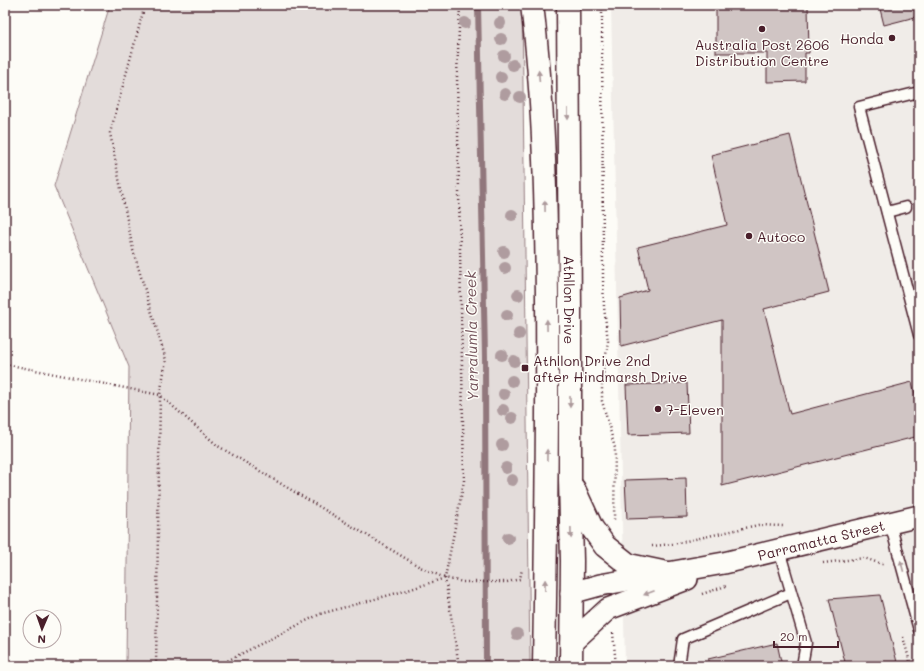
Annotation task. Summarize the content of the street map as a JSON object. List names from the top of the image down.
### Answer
{
  "streets": {
    "main road": ["Athllon Drive"],
    "street": ["Parramatta Street"]
  },
  "crossings": [
    ["Athllon Drive", "Parramatta Street"]
  ],
  "water": ["Yarralumla Creek"],
  "places": {
    "other": [
      "Australia Post 2606 Distribution Centre",
      "Honda",
      "Autoco",
      "7-Eleven"
    ],
    "transit": ["Athllon Drive 2nd after Hindmarsh Drive"]
  },
  "scale_bar": "20 m",
  "north": "bottom"
}
